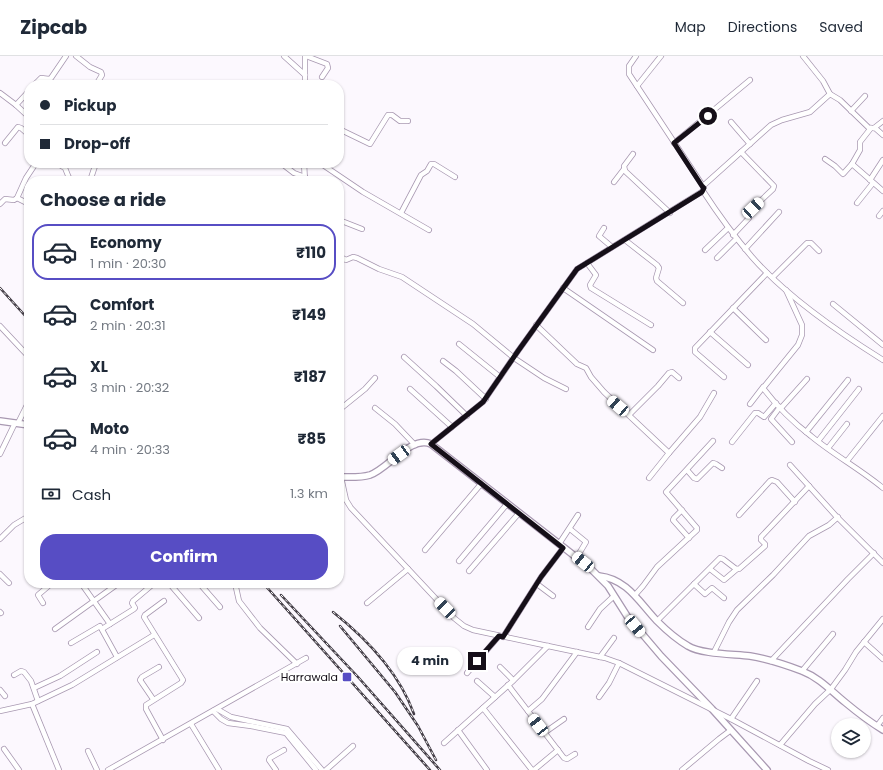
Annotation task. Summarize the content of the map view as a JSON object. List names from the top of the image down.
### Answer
{
  "places": {
    "transit": ["Harrawala"]
  },
  "page": {
    "header": "Zipcab",
    "nav": ["Map", "Directions", "Saved"],
    "banner": ["Pickup", "Drop-off"],
    "heading": "Choose a ride",
    "list": [
      {
        "name": "Economy",
        "note": "1 min · 20:30",
        "value": "₹110"
      },
      {
        "name": "Comfort",
        "note": "2 min · 20:31",
        "value": "₹149"
      },
      {
        "name": "XL",
        "note": "3 min · 20:32",
        "value": "₹187"
      },
      {
        "name": "Moto",
        "note": "4 min · 20:33",
        "value": "₹85"
      }
    ],
    "pay": ["Cash", "1.3 km"],
    "buttons": "Confirm",
    "bubble": "4 min"
  }
}
